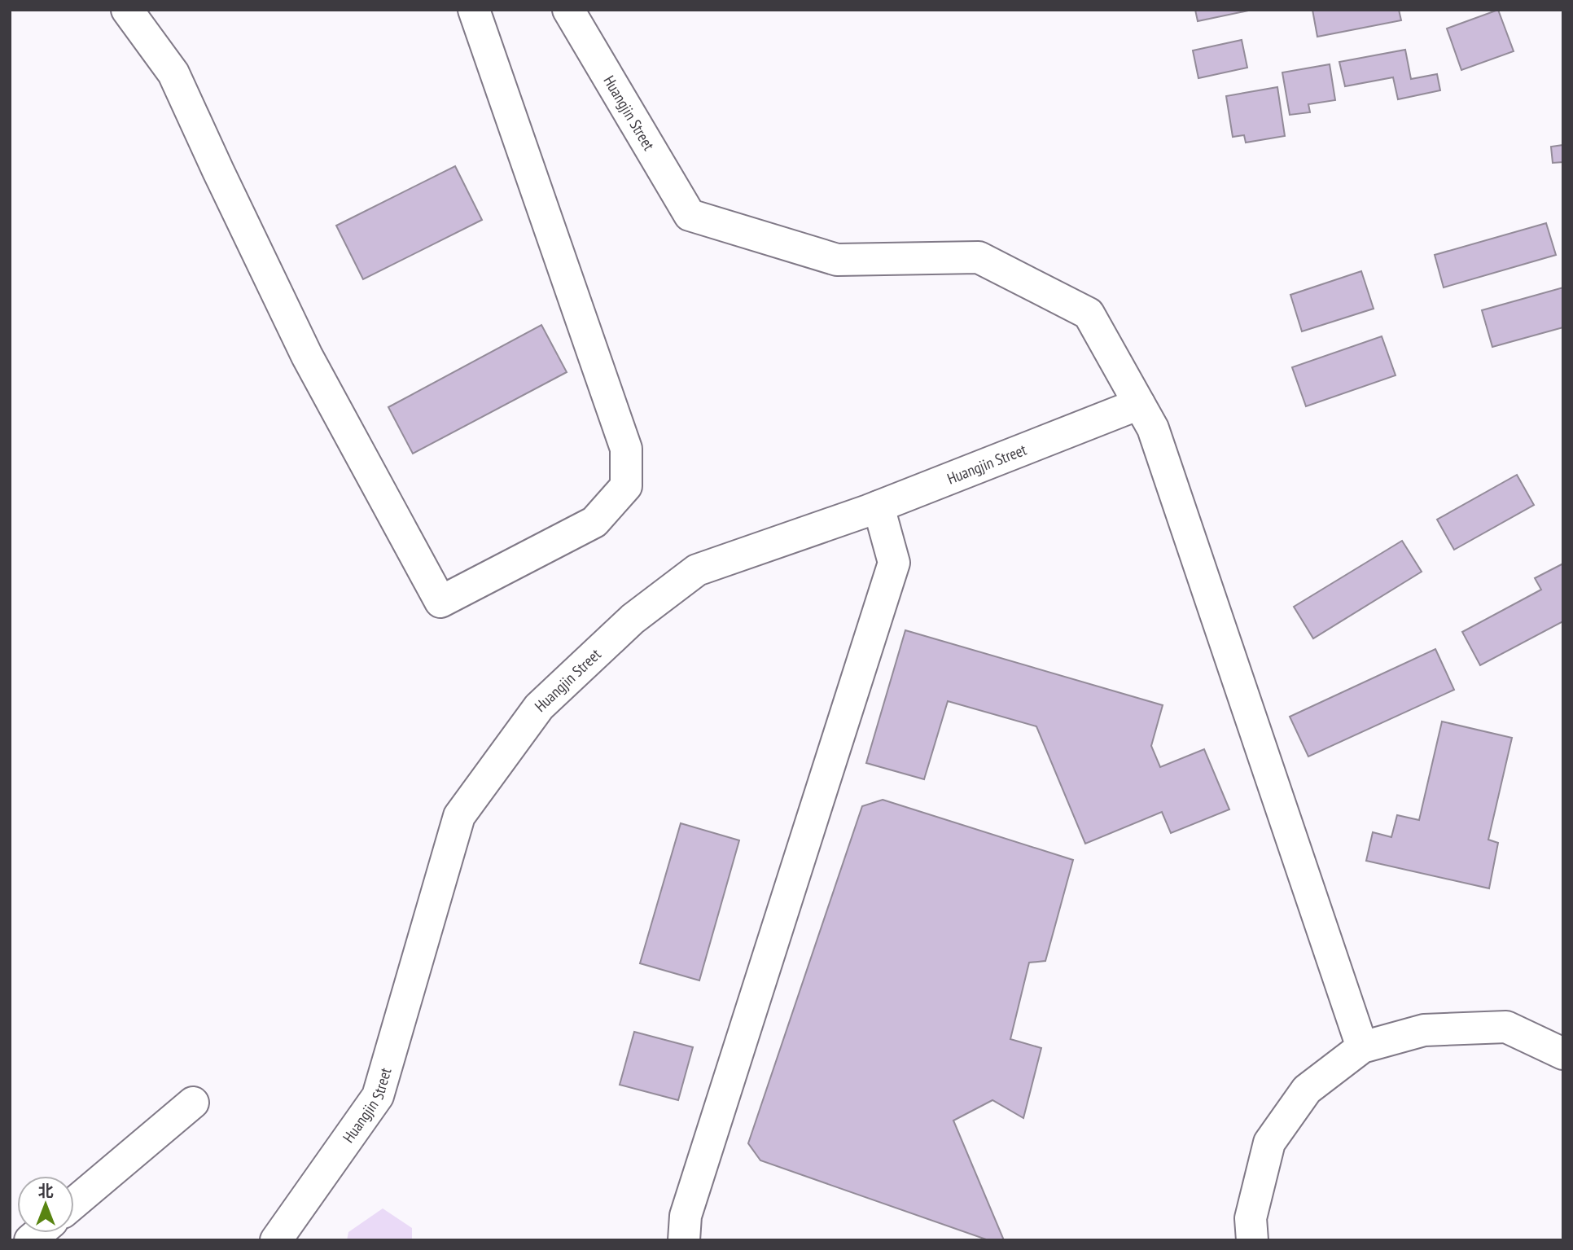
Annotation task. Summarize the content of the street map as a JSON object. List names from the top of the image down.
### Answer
{
  "streets": {
    "street": ["Huangjin Street"]
  },
  "north": "top"
}
